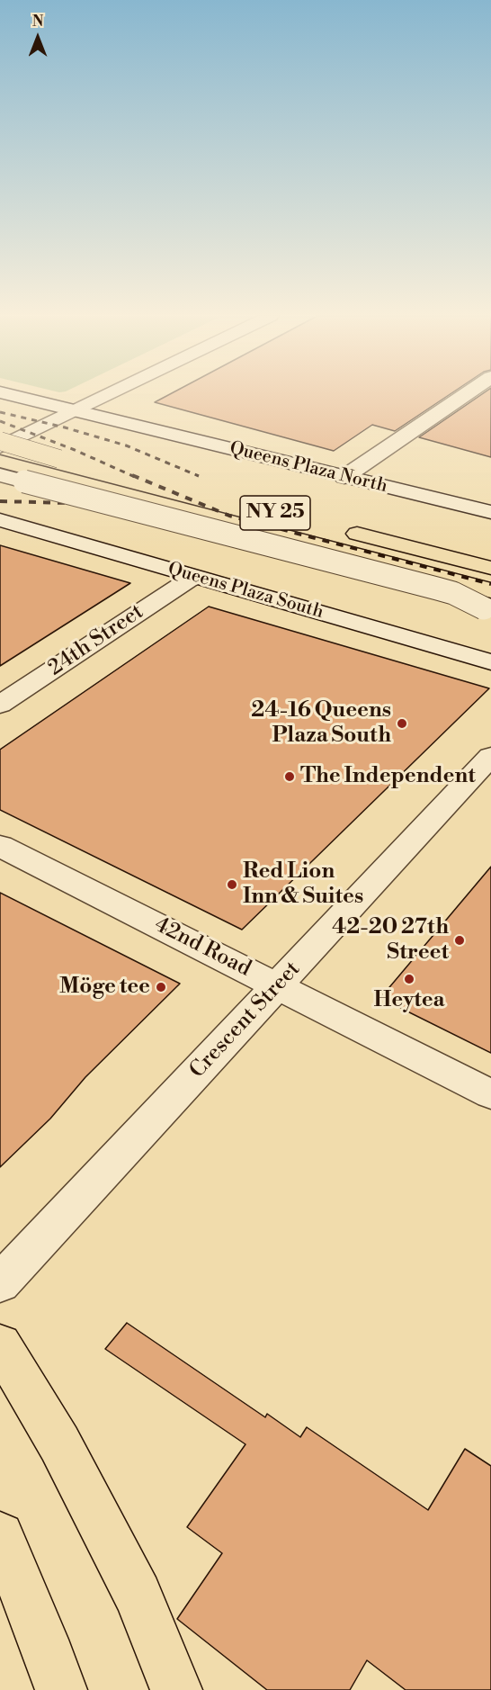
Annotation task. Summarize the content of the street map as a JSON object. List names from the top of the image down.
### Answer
{
  "streets": {
    "highway": ["NY 25"],
    "street": [
      "Queens Plaza North",
      "Queens Plaza South",
      "24th Street",
      "42nd Road",
      "Crescent Street"
    ]
  },
  "crossings": [
    ["Queens Plaza South", "24th Street"],
    ["42nd Road", "Crescent Street"]
  ],
  "places": [
    "24-16 Queens Plaza South",
    "The Independent",
    "Red Lion Inn & Suites",
    "42-20 27th Street",
    "Heytea",
    "Möge tee"
  ],
  "north": "top"
}
